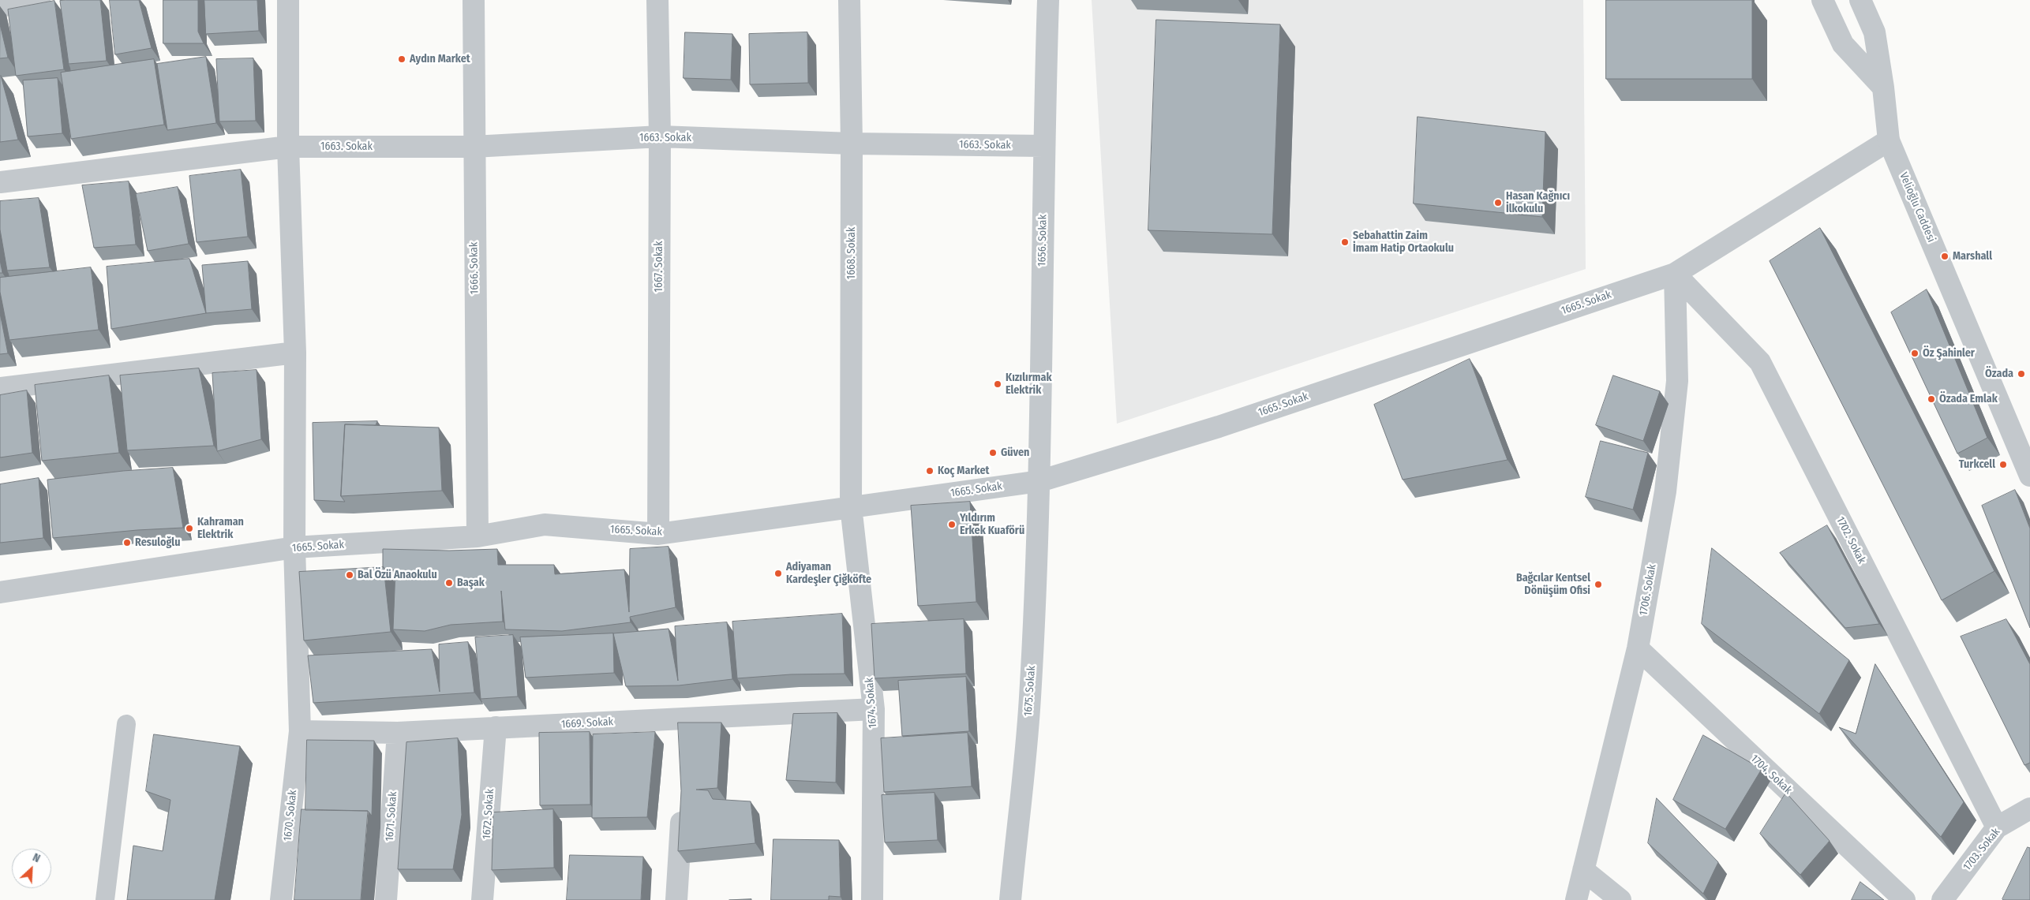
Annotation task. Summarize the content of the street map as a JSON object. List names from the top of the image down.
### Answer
{
  "streets": {
    "street": [
      "1663. Sokak",
      "Velioğlu Caddesi",
      "1656. Sokak",
      "1668. Sokak",
      "1667. Sokak",
      "1666. Sokak",
      "1665. Sokak",
      "1702. Sokak",
      "1706. Sokak",
      "1675. Sokak",
      "1674. Sokak",
      "1669. Sokak",
      "1704. Sokak",
      "1672. Sokak",
      "1670. Sokak",
      "1671. Sokak",
      "1703. Sokak"
    ]
  },
  "crossings": [
    ["1663. Sokak", "1656. Sokak"],
    ["1663. Sokak", "1668. Sokak"],
    ["1663. Sokak", "1667. Sokak"],
    ["1663. Sokak", "1666. Sokak"],
    ["1663. Sokak", "1670. Sokak"],
    ["Velioğlu Caddesi", "1665. Sokak"],
    ["1656. Sokak", "1665. Sokak"],
    ["1656. Sokak", "1675. Sokak"],
    ["1668. Sokak", "1665. Sokak"],
    ["1668. Sokak", "1674. Sokak"],
    ["1667. Sokak", "1665. Sokak"],
    ["1666. Sokak", "1665. Sokak"],
    ["1665. Sokak", "1702. Sokak"],
    ["1665. Sokak", "1706. Sokak"],
    ["1665. Sokak", "1675. Sokak"],
    ["1665. Sokak", "1674. Sokak"],
    ["1665. Sokak", "1670. Sokak"],
    ["1702. Sokak", "1706. Sokak"],
    ["1702. Sokak", "1703. Sokak"],
    ["1706. Sokak", "1704. Sokak"],
    ["1674. Sokak", "1669. Sokak"],
    ["1669. Sokak", "1672. Sokak"],
    ["1669. Sokak", "1670. Sokak"],
    ["1669. Sokak", "1671. Sokak"]
  ],
  "places": [
    "Aydın Market",
    "Hasan Kağnıcı İlkokulu",
    "Sebahattin Zaim İmam Hatip Ortaokulu",
    "Marshall",
    "Öz Şahinler",
    "Özada",
    "Kızılırmak Elektrik",
    "Özada Emlak",
    "Güven",
    "Turkcell",
    "Koç Market",
    "Yıldırım Erkek Kuaförü",
    "Kahraman Elektrik",
    "Resuloğlu",
    "Adiyaman Kardeşler Çiğköfte",
    "Bal Özü Anaokulu",
    "Başak",
    "Bağcılar Kentsel Dönüşüm Ofisi"
  ],
  "north": "top right"
}
